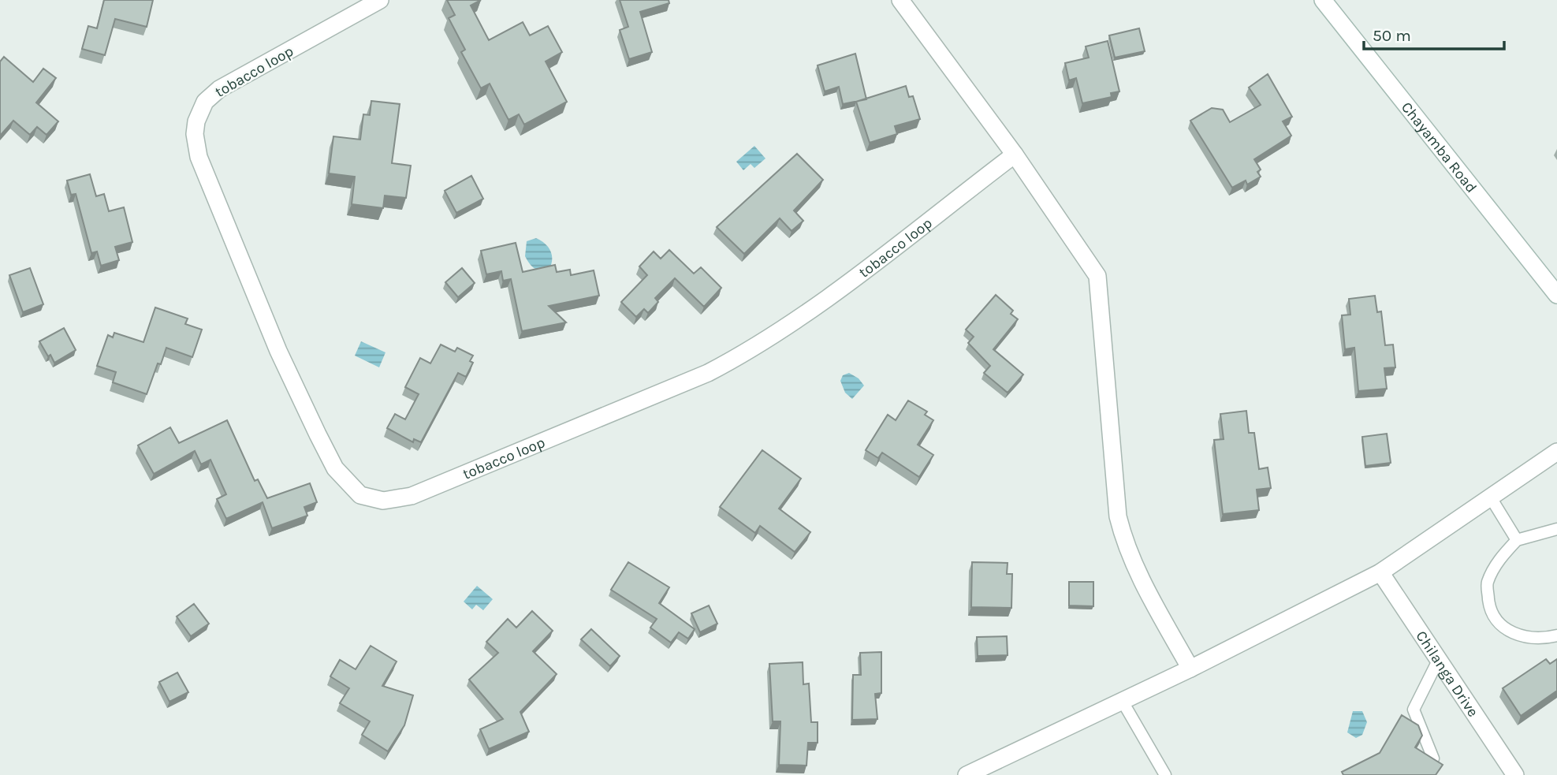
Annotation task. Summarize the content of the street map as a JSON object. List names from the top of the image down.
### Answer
{
  "streets": {
    "street": ["tobacco loop", "Chayamba Road", "Chilanga Drive"]
  },
  "scale_bar": "50 m"
}
